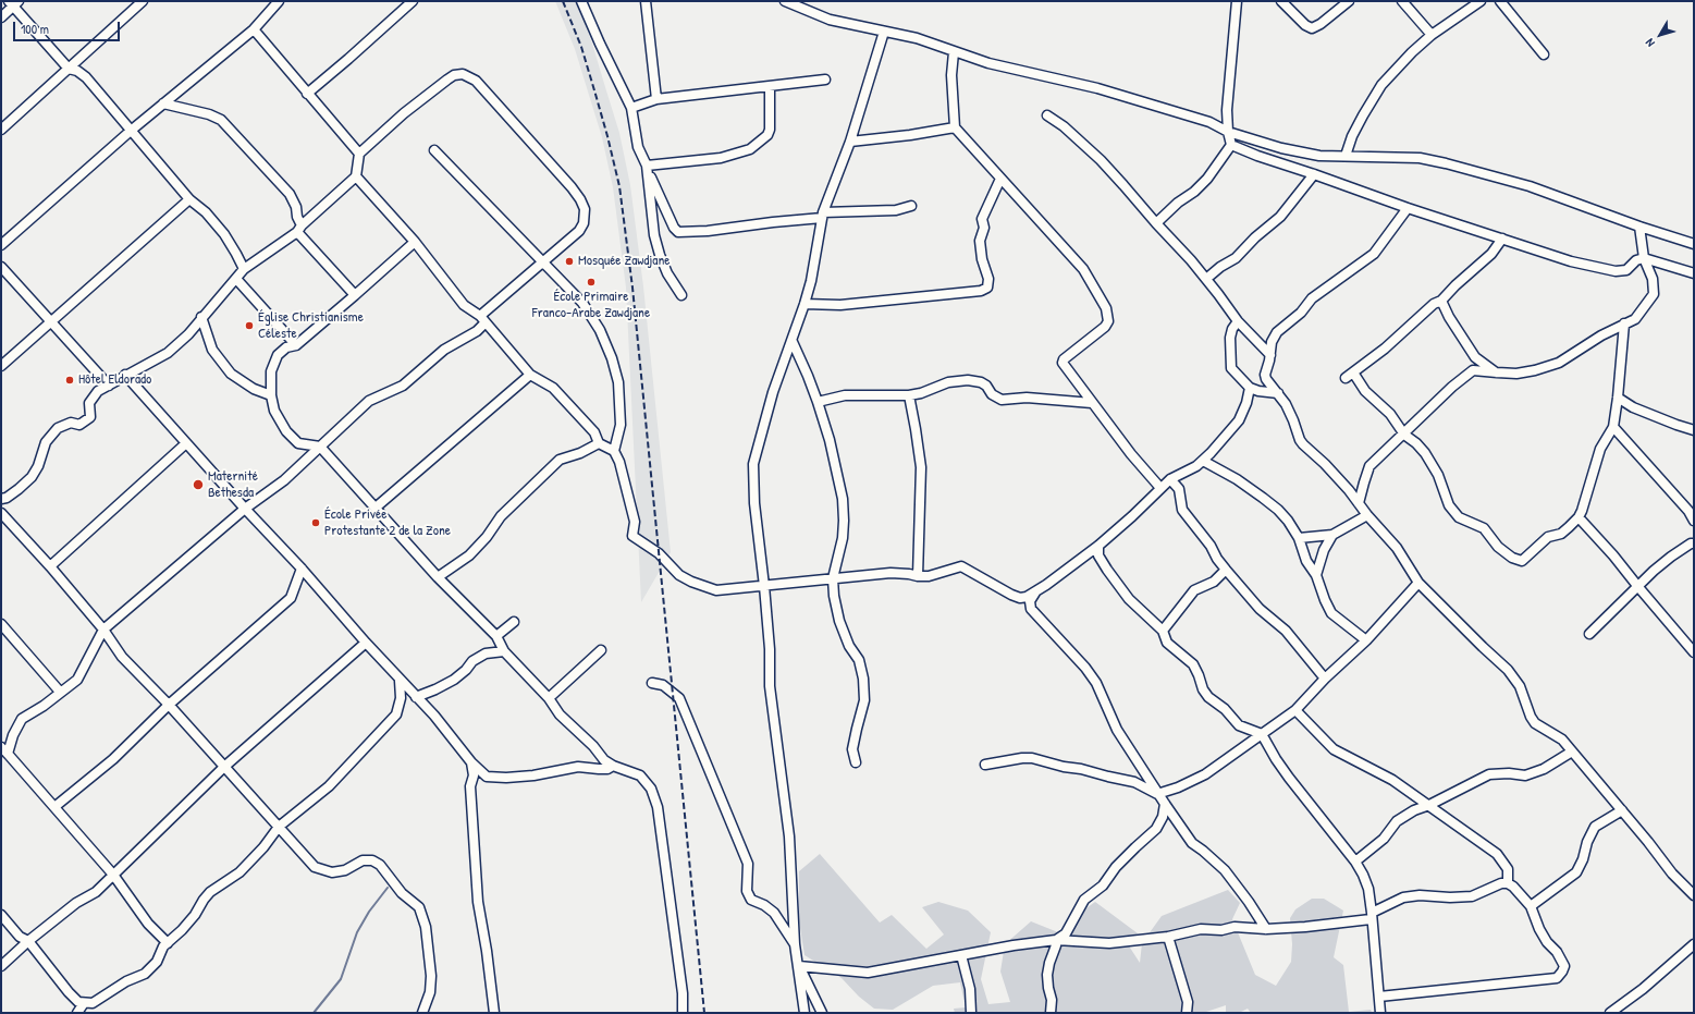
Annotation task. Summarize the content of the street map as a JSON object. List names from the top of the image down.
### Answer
{
  "places": [
    "Mosquée Zawdjane",
    "École Primaire Franco-Arabe Zawdjane",
    "Église Christianisme Céleste",
    "Hôtel Eldorado",
    "Maternité Bethesda",
    "École Privée Protestante 2 de la Zone"
  ],
  "scale_bar": "100 m",
  "north": "bottom left"
}
